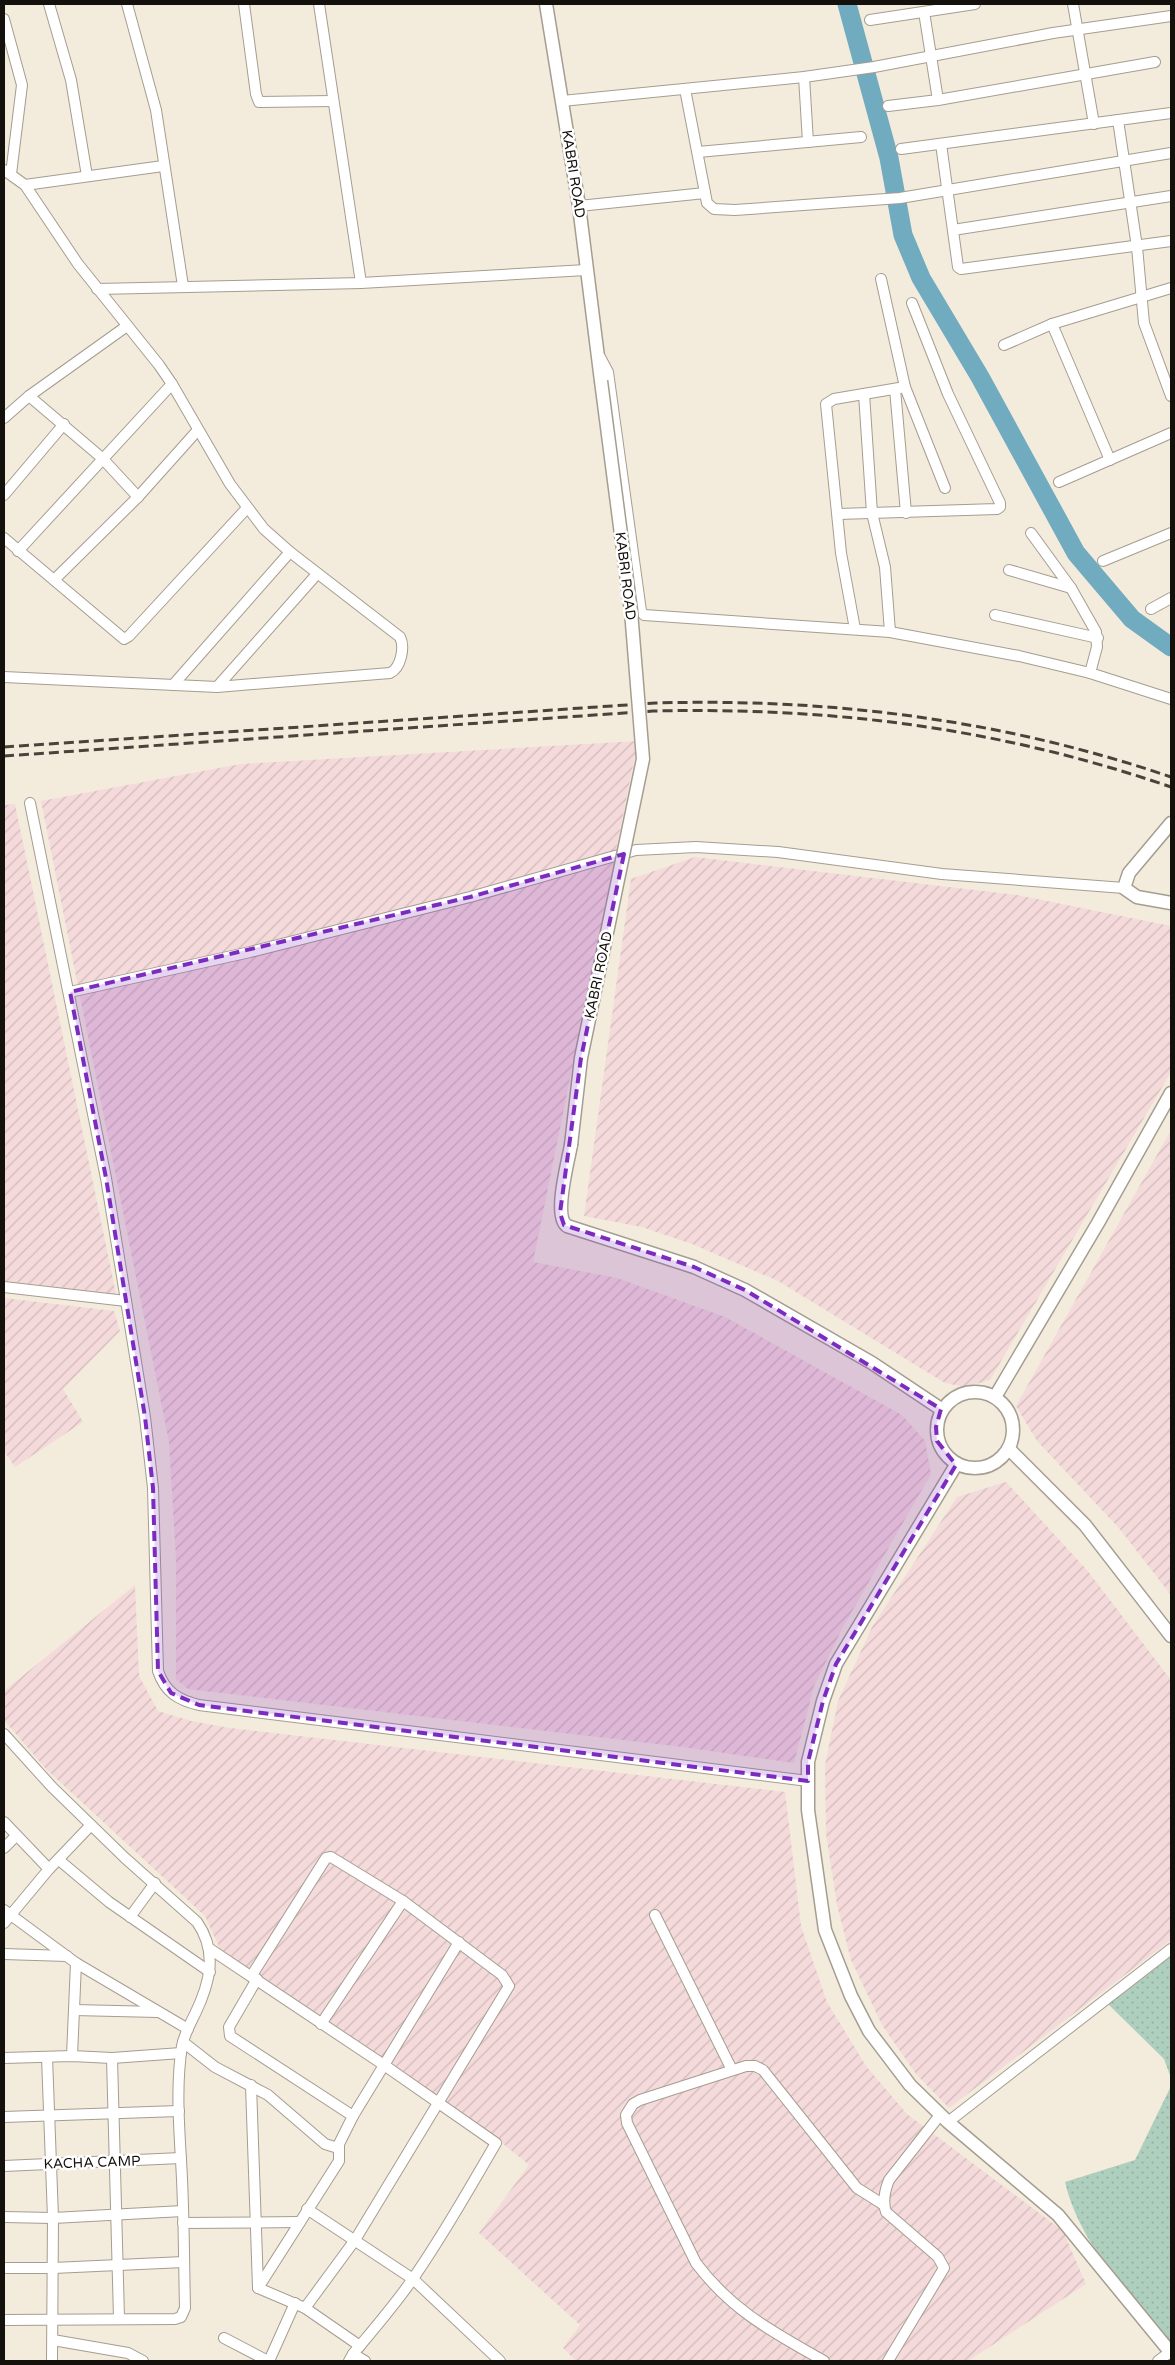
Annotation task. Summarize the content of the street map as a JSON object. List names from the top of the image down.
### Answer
{
  "streets": {
    "street": ["KABRI ROAD", "KACHA CAMP"]
  }
}
